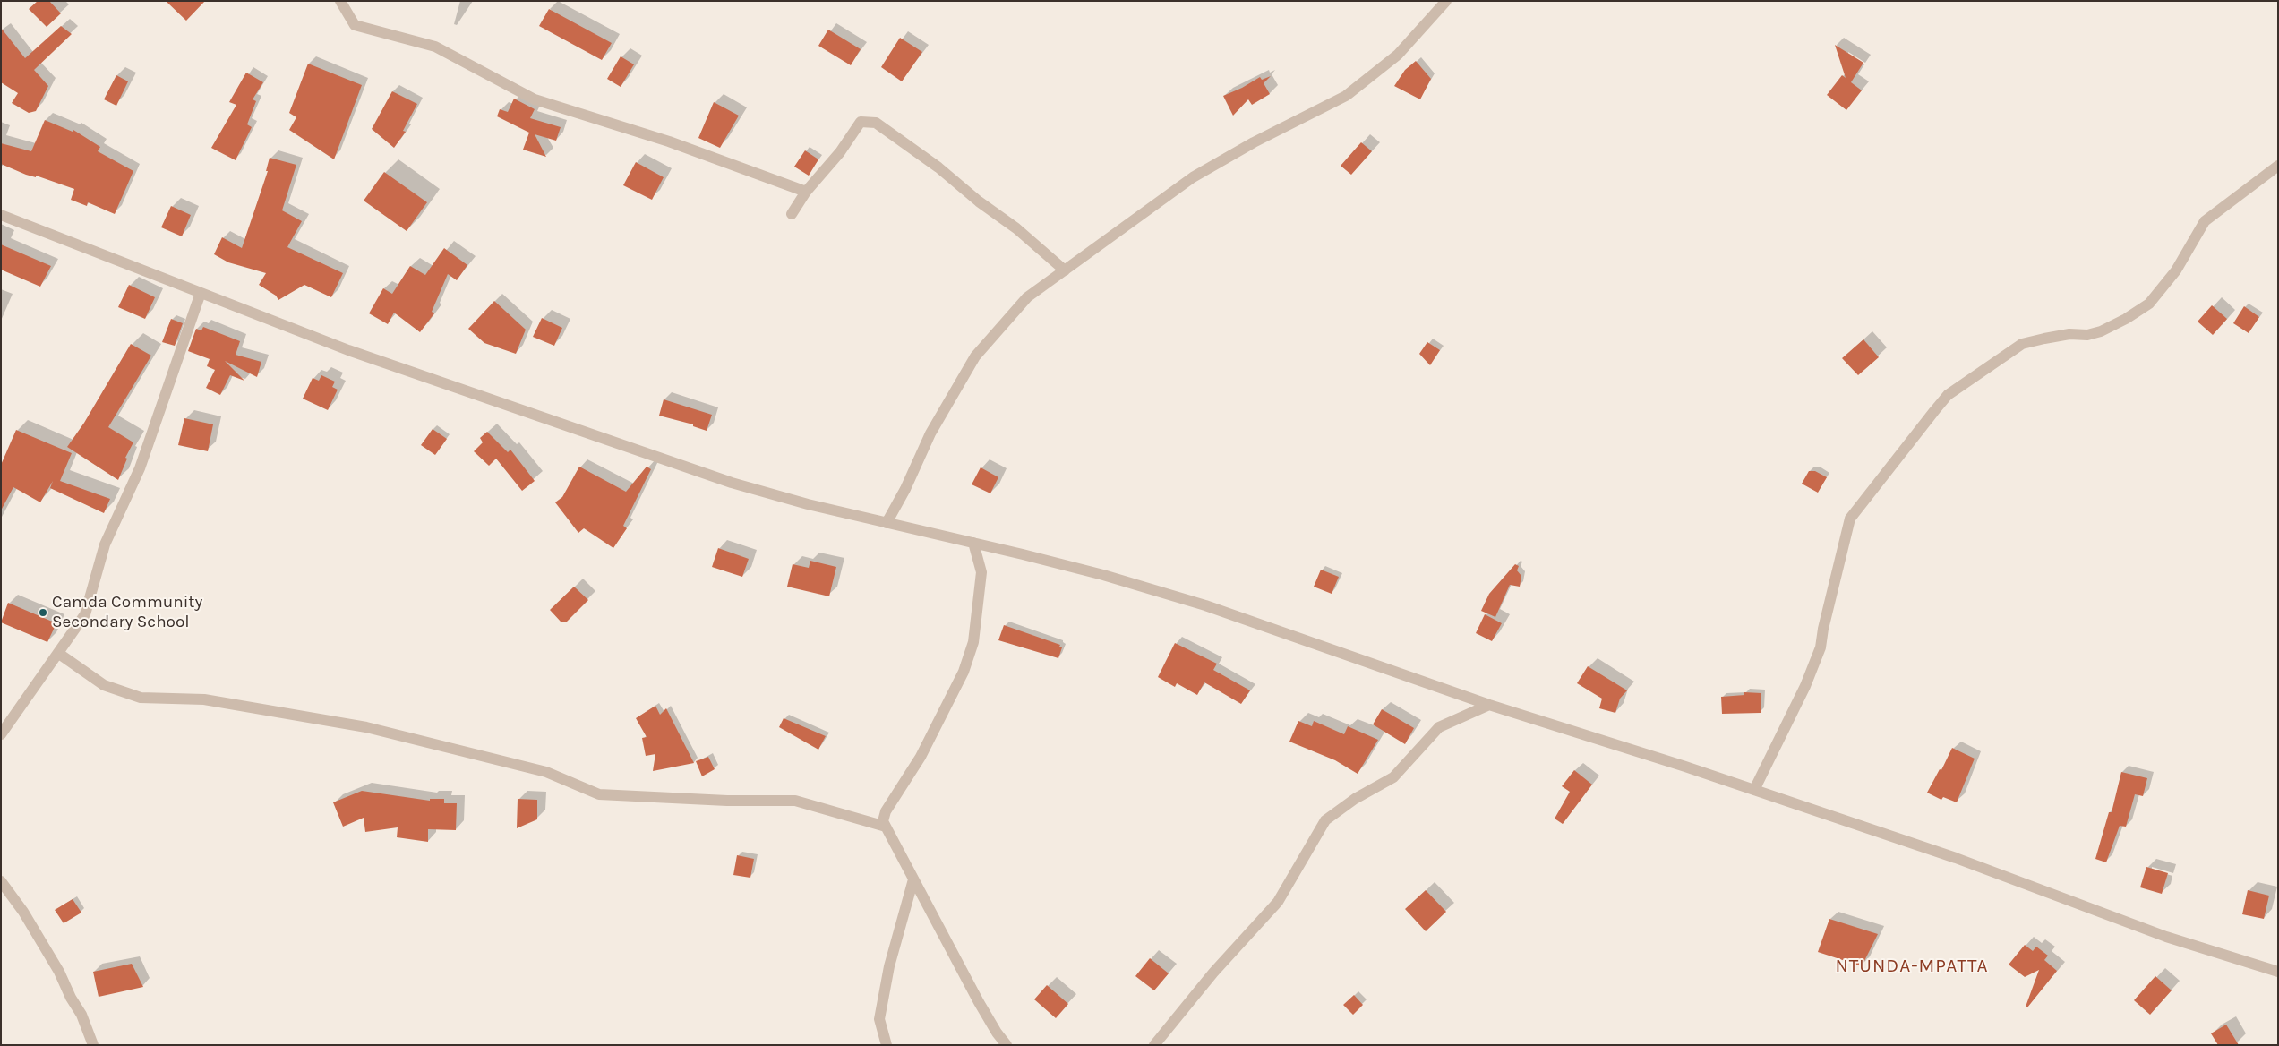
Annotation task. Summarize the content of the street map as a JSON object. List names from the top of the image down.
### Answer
{
  "districts": ["NTUNDA-MPATTA"],
  "places": ["Camda Community Secondary School"]
}
